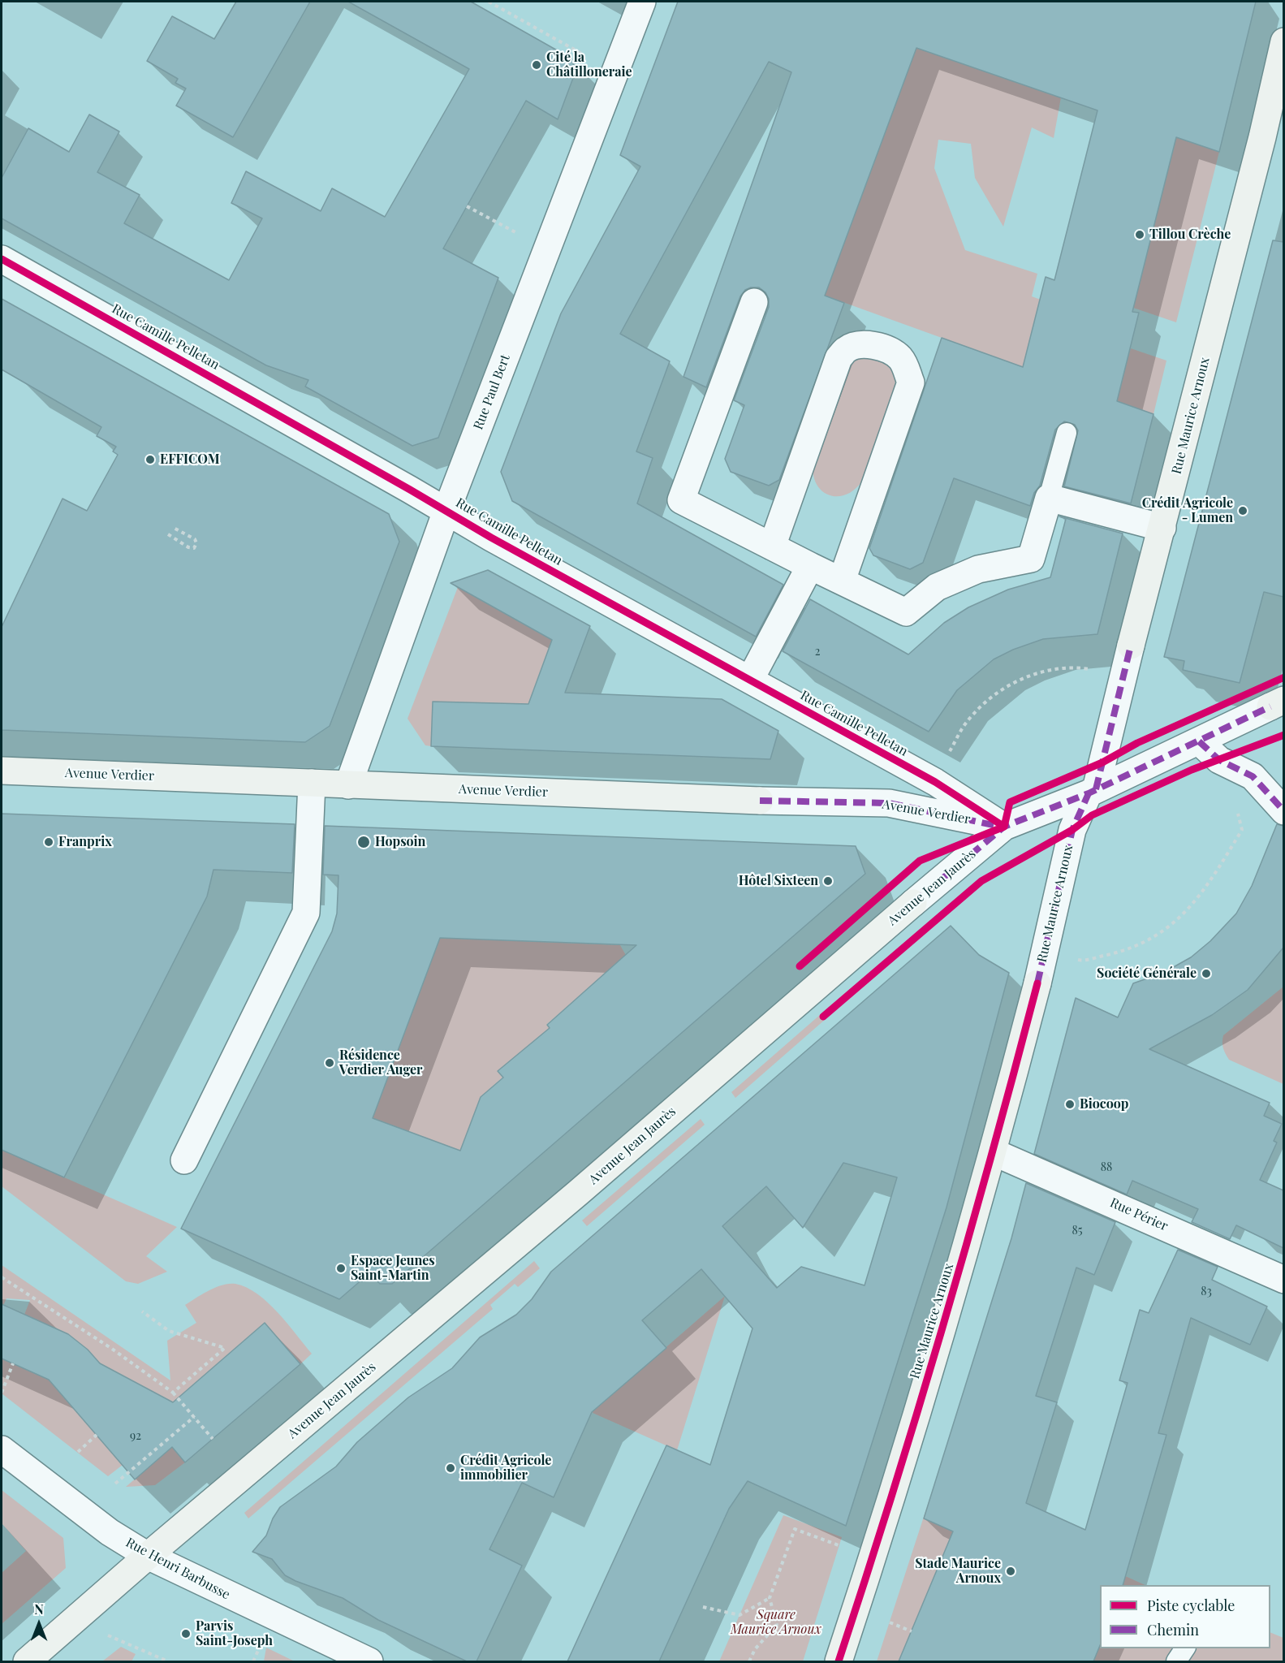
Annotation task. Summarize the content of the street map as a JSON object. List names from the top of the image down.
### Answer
{
  "streets": {
    "main road": ["Rue Maurice Arnoux", "Avenue Verdier", "Avenue Jean Jaurès"],
    "street": [
      "Rue Camille Pelletan",
      "Rue Paul Bert",
      "Rue Périer",
      "Rue Henri Barbusse"
    ]
  },
  "crossings": [
    ["Rue Camille Pelletan", "Rue Paul Bert"],
    ["Rue Camille Pelletan", "Avenue Verdier"],
    ["Rue Camille Pelletan", "Avenue Jean Jaurès"],
    ["Rue Paul Bert", "Avenue Verdier"],
    ["Rue Maurice Arnoux", "Avenue Jean Jaurès"],
    ["Rue Maurice Arnoux", "Rue Périer"],
    ["Avenue Verdier", "Avenue Jean Jaurès"],
    ["Avenue Jean Jaurès", "Rue Henri Barbusse"]
  ],
  "parks": ["Square Maurice Arnoux"],
  "places": [
    "Cité la Châtilloneraie",
    "Tillou Crèche",
    "EFFICOM",
    "Crédit Agricole - Lumen",
    "Franprix",
    "Hopsoin",
    "Hôtel Sixteen",
    "Société Générale",
    "Résidence Verdier Auger",
    "Biocoop",
    "Espace Jeunes Saint-Martin",
    "Crédit Agricole immobilier",
    "Stade Maurice Arnoux",
    "Parvis Saint-Joseph"
  ],
  "house_numbers": [
    "2",
    "88",
    "85",
    "83",
    "92"
  ],
  "legend": ["Piste cyclable", "Chemin"],
  "north": "top"
}
